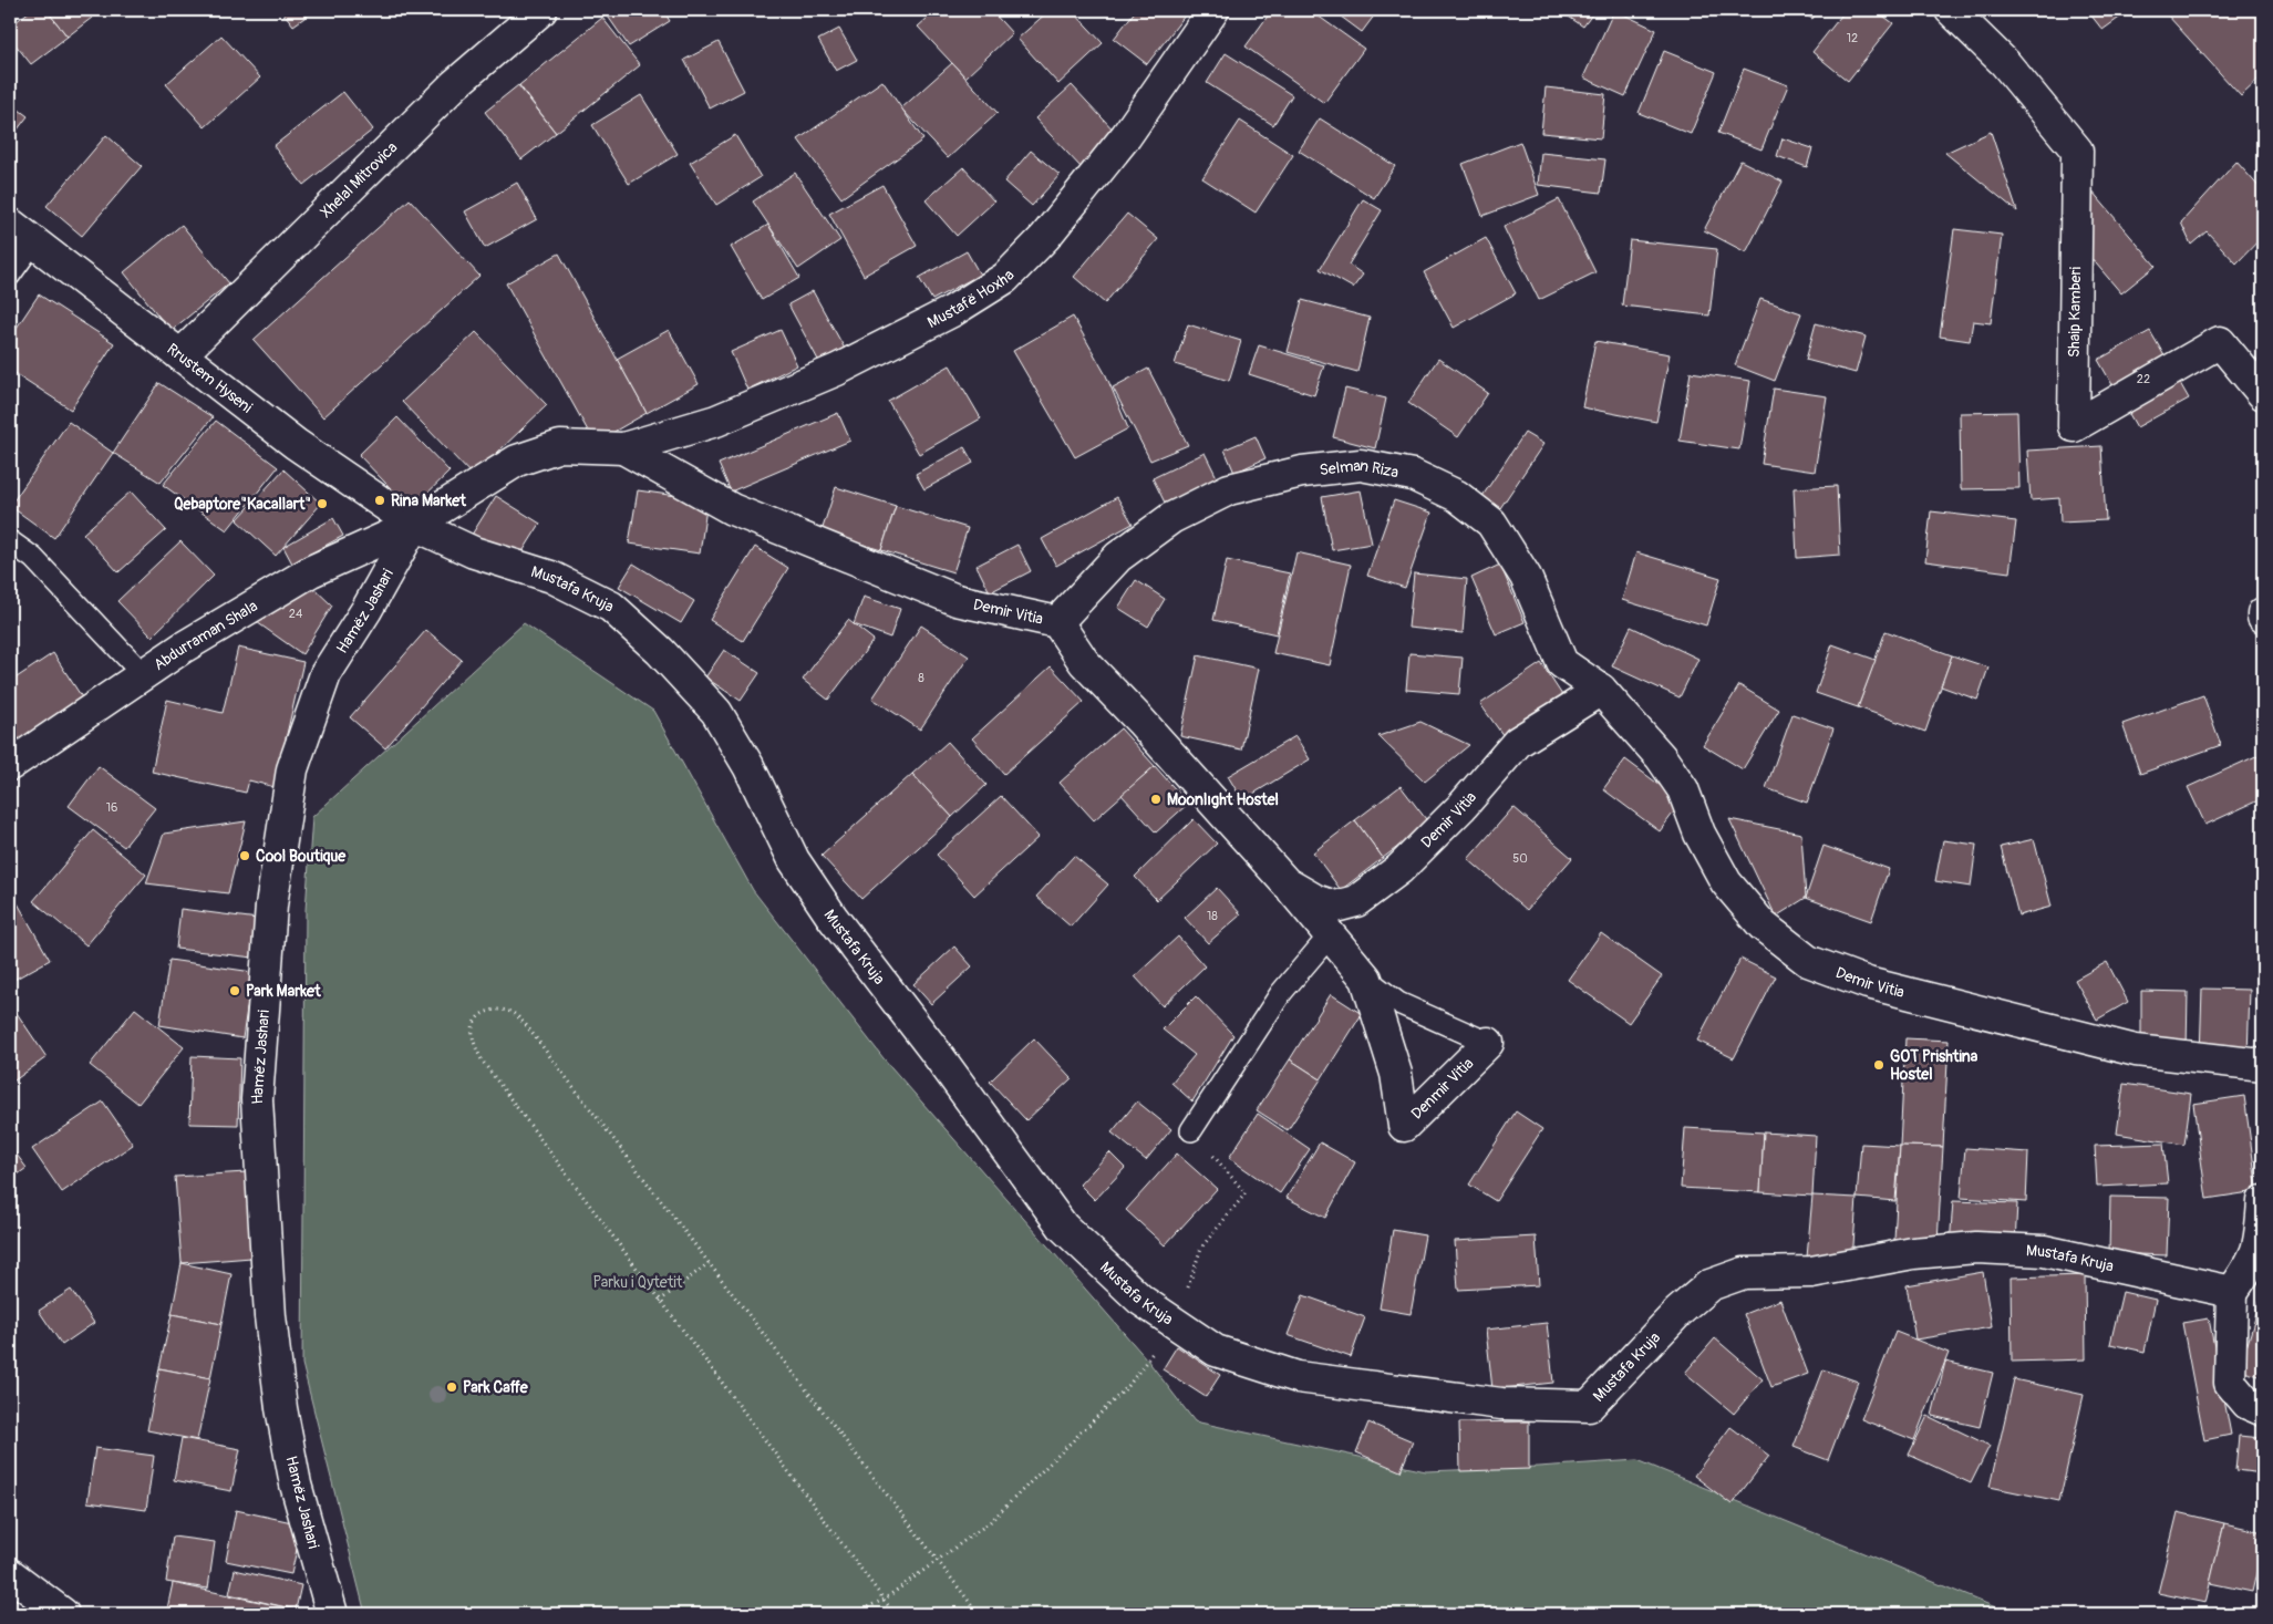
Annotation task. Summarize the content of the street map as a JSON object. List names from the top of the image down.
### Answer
{
  "streets": {
    "street": [
      "Xhelal Mitrovica",
      "Mustafë Hoxha",
      "Shaip Kamberi",
      "Rrustem Hyseni",
      "Selman Riza",
      "Mustafa Kruja",
      "Hamëz Jashari",
      "Demir Vitia",
      "Abdurraman Shala",
      "Denmir Vitia"
    ]
  },
  "crossings": [
    ["Xhelal Mitrovica", "Rrustem Hyseni"],
    ["Mustafë Hoxha", "Demir Vitia"],
    ["Rrustem Hyseni", "Mustafa Kruja"],
    ["Rrustem Hyseni", "Hamëz Jashari"],
    ["Rrustem Hyseni", "Abdurraman Shala"],
    ["Selman Riza", "Demir Vitia"],
    ["Mustafa Kruja", "Hamëz Jashari"],
    ["Mustafa Kruja", "Abdurraman Shala"],
    ["Hamëz Jashari", "Abdurraman Shala"],
    ["Demir Vitia", "Denmir Vitia"]
  ],
  "parks": ["Parku i Qytetit"],
  "places": [
    "Rina Market",
    "Qebaptore\"Kacallart\"",
    "Moonlıght Hostel",
    "Cool Boutique",
    "Park Market",
    "GOT Prishtina Hostel",
    "Park Caffe"
  ],
  "house_numbers": [
    "12",
    "22",
    "24",
    "8",
    "16",
    "50",
    "18"
  ]
}
